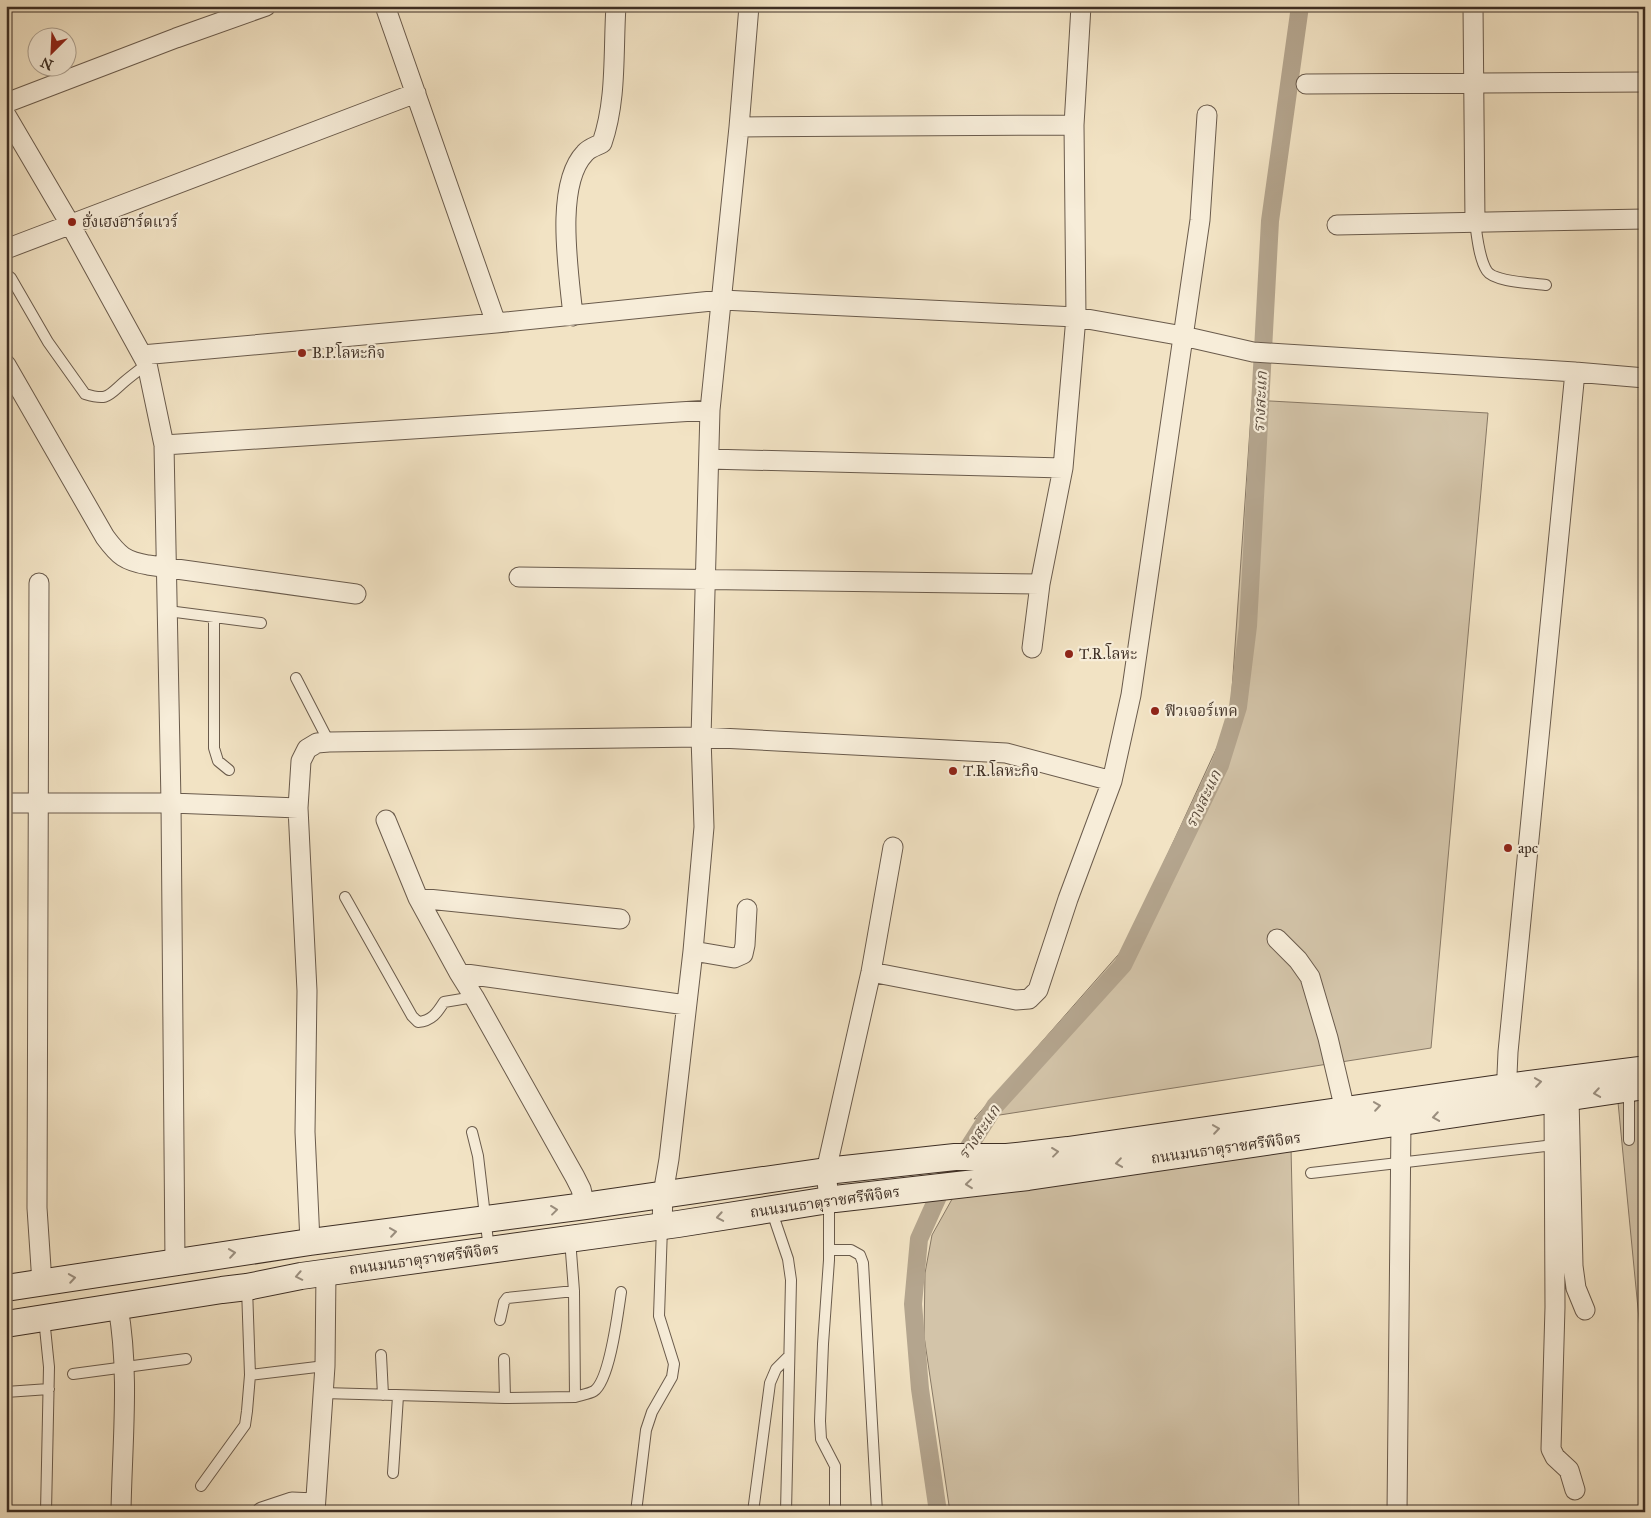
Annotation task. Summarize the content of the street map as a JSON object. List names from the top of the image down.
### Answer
{
  "streets": {
    "street": ["ถนนมนธาตุราชศรีพิจิตร"]
  },
  "water": ["รางสะแก"],
  "places": [
    "ฮั่งเฮงฮาร์ดแวร์",
    "B.P.โลหะกิจ",
    "T.R.โลหะ",
    "ฟิวเจอร์เทค",
    "T.R.โลหะกิจ",
    "apc"
  ],
  "north": "bottom left"
}
